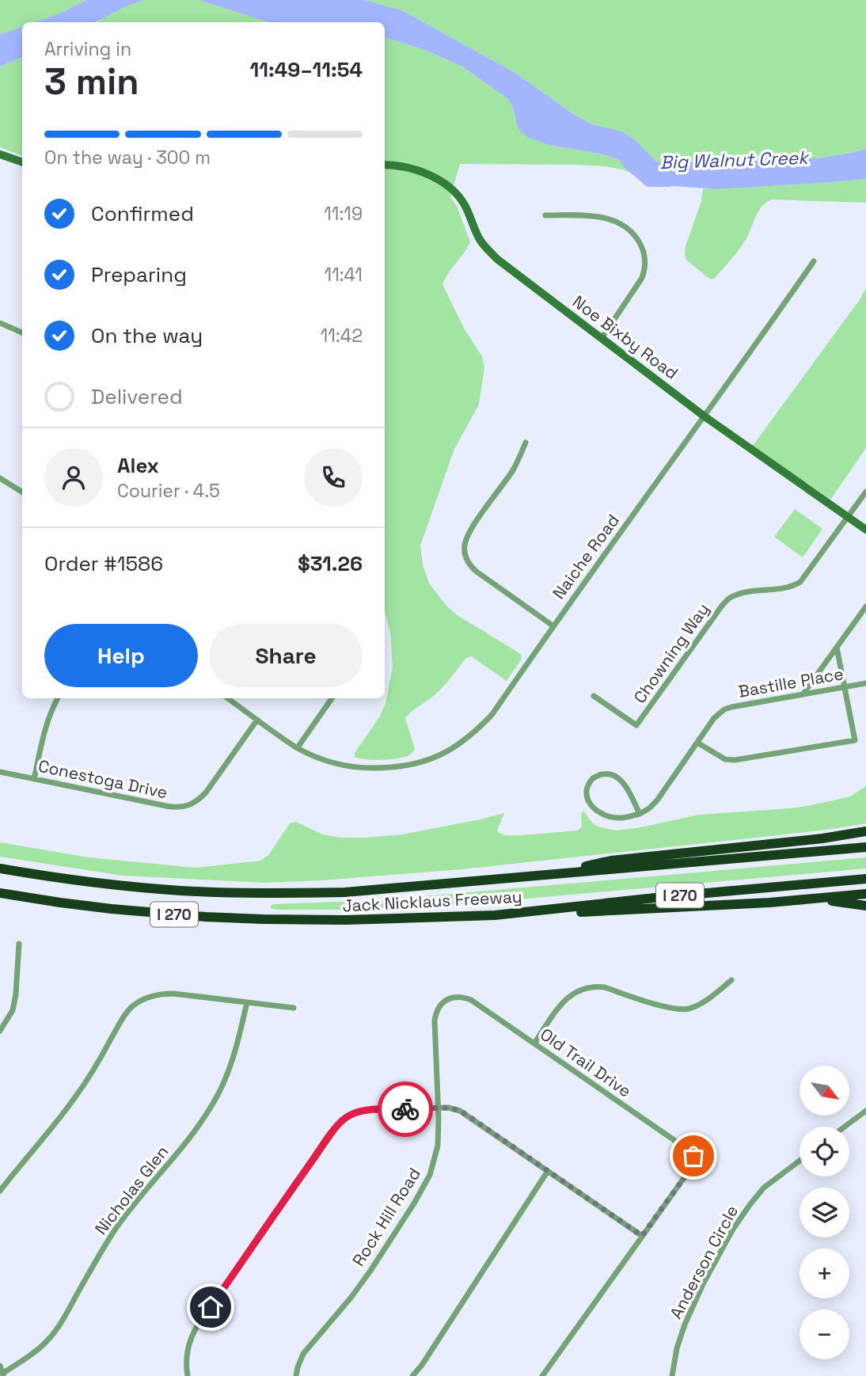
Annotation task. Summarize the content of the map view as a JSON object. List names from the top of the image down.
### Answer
{
  "streets": {
    "highway": ["I 270", "Jack Nicklaus Freeway"],
    "street": [
      "Noe Bixby Road",
      "Naiche Road",
      "Chowning Way",
      "Bastille Place",
      "Conestoga Drive",
      "Old Trail Drive",
      "Nicholas Glen",
      "Rock Hill Road",
      "Anderson Circle"
    ]
  },
  "crossings": [
    ["Noe Bixby Road", "Naiche Road"],
    ["Noe Bixby Road", "Chowning Way"],
    ["Naiche Road", "Conestoga Drive"],
    ["Old Trail Drive", "Rock Hill Road"]
  ],
  "water": ["Big Walnut Creek"],
  "north": "bottom right",
  "page": {
    "heading": ["3 min", "Arriving in", "11:49–11:54"],
    "panel": [
      "Alex",
      "Courier · 4.5",
      "Order #1586",
      "$31.26"
    ],
    "bar": "On the way · 300 m",
    "list": [
      ["Confirmed", "11:19"],
      ["Preparing", "11:41"],
      ["On the way", "11:42"],
      "Delivered"
    ],
    "buttons": ["Help", "Share"],
    "map_buttons": ["+", "−"]
  }
}
